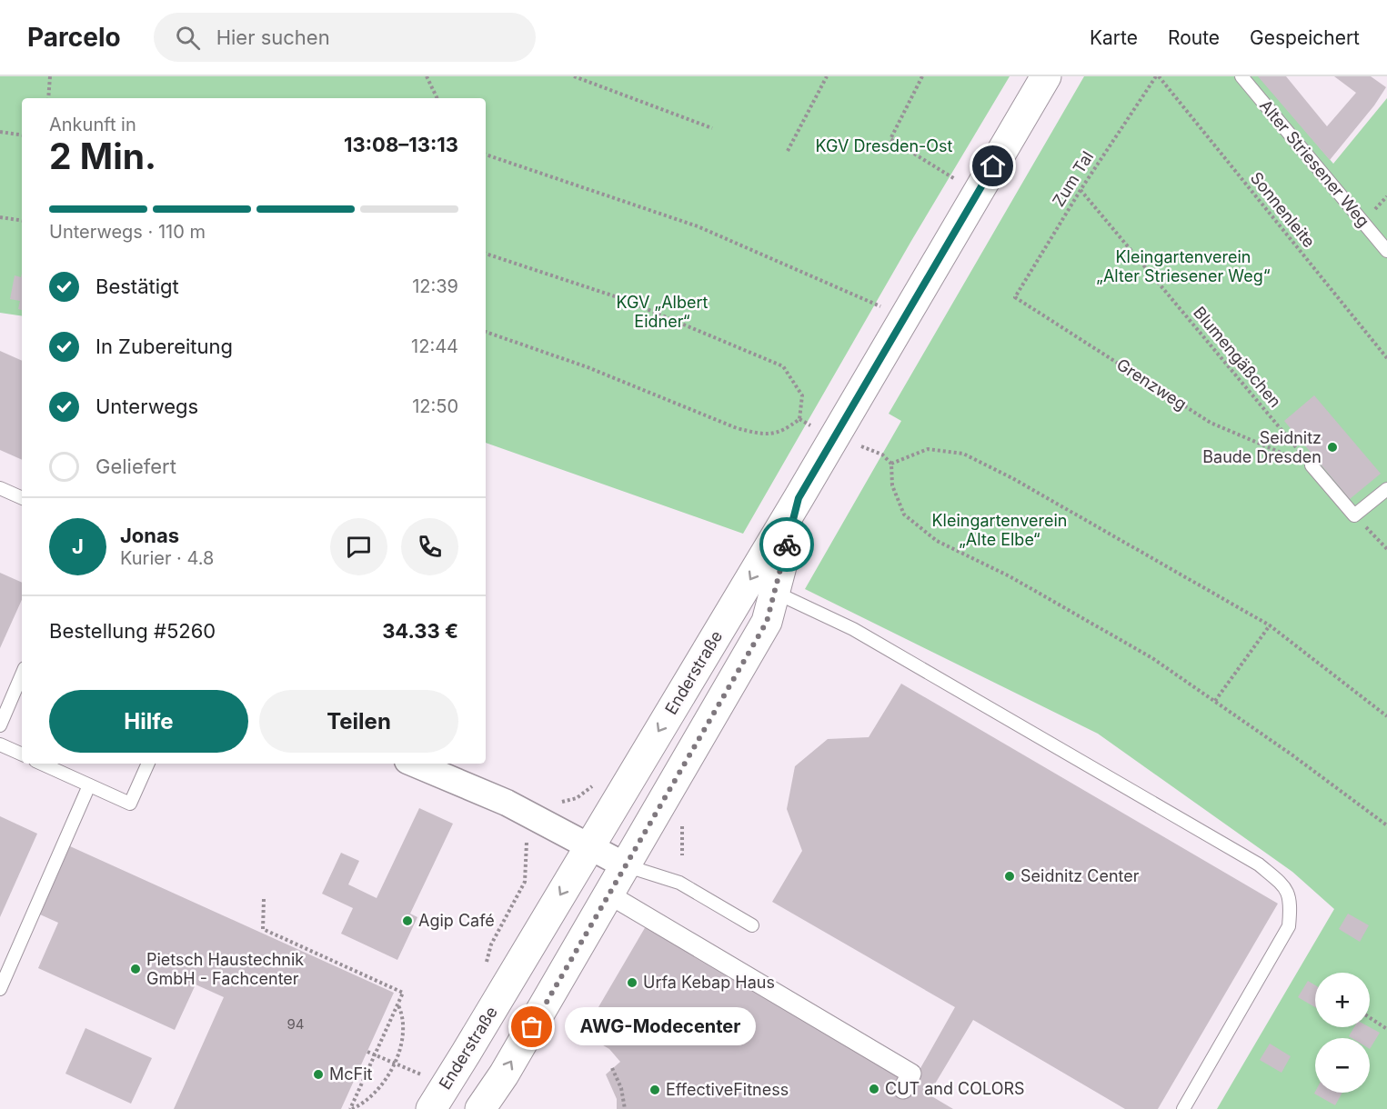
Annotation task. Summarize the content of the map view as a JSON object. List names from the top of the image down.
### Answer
{
  "streets": {
    "main road": ["Enderstraße"],
    "lane": ["Alter Striesener Weg"],
    "path": [
      "Zum Tal",
      "Sonnenleite",
      "Blumengäßchen",
      "Grenzweg"
    ]
  },
  "crossings": [
    ["Zum Tal", "Sonnenleite"],
    ["Zum Tal", "Blumengäßchen"],
    ["Zum Tal", "Grenzweg"],
    ["Blumengäßchen", "Grenzweg"]
  ],
  "parks": [
    "KGV Dresden-Ost",
    "Kleingartenverein „Alter Striesener Weg“",
    "KGV „Albert Eidner“",
    "Kleingartenverein „Alte Elbe“"
  ],
  "places": [
    "Seidnitz Baude Dresden",
    "Seidnitz Center",
    "Agip Café",
    "Pietsch Haustechnik GmbH - Fachcenter",
    "Urfa Kebap Haus",
    "AWG-Modecenter",
    "McFit",
    "CUT and COLORS",
    "EffectiveFitness"
  ],
  "house_numbers": ["94"],
  "page": {
    "header": "Parcelo",
    "search": "Hier suchen",
    "nav": ["Karte", "Route", "Gespeichert"],
    "heading": ["2 Min.", "Ankunft in", "13:08–13:13"],
    "panel": [
      "Jonas",
      "Kurier · 4.8",
      "Bestellung #5260",
      "34.33 €"
    ],
    "bar": "Unterwegs · 110 m",
    "list": [
      ["Bestätigt", "12:39"],
      ["In Zubereitung", "12:44"],
      ["Unterwegs", "12:50"],
      "Geliefert"
    ],
    "round": "J",
    "buttons": ["Hilfe", "Teilen"],
    "map_buttons": ["+", "−"],
    "bubble": "AWG-Modecenter"
  }
}
